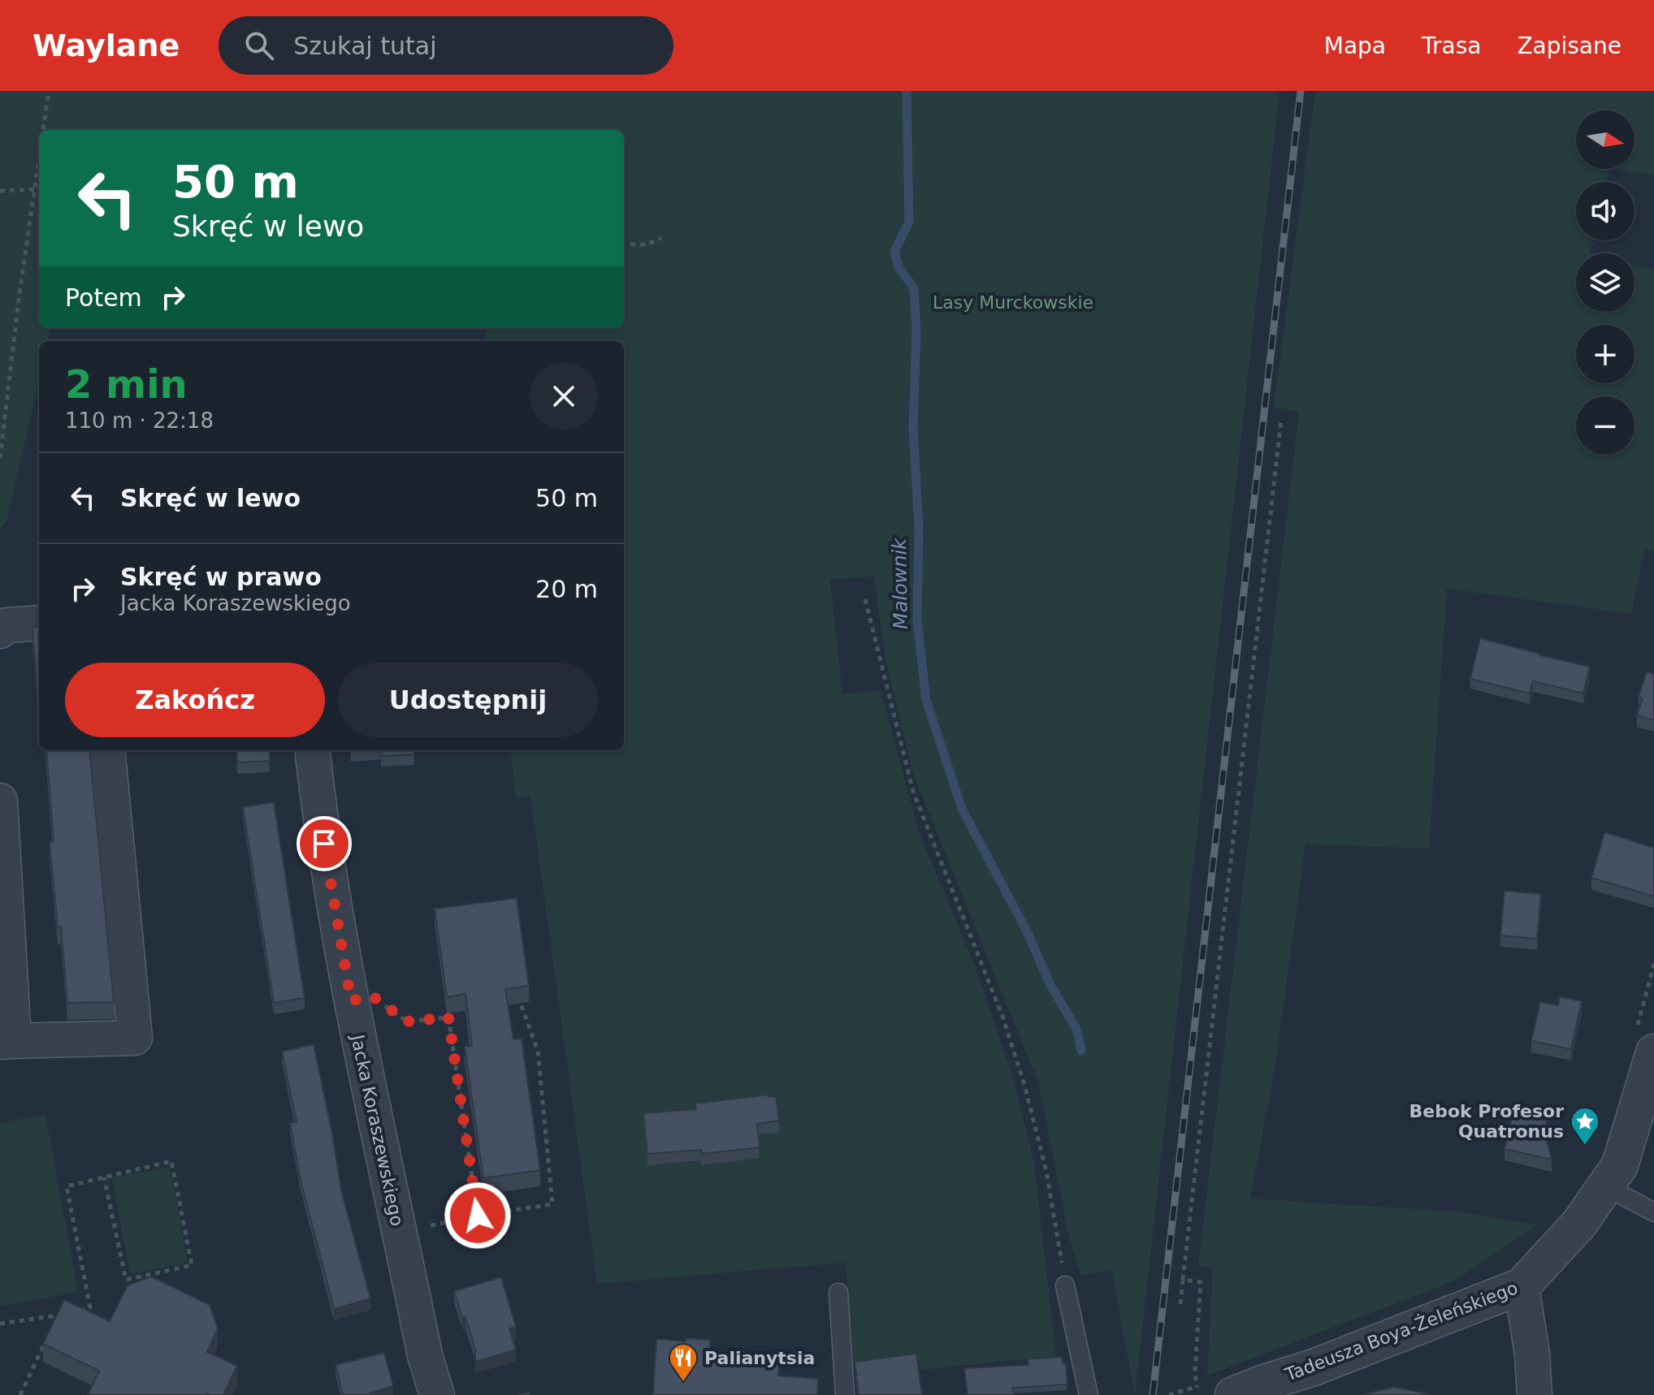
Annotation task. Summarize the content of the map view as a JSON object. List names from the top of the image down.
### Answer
{
  "streets": {
    "street": ["Jacka Koraszewskiego", "Tadeusza Boya-Żeleńskiego"]
  },
  "water": ["Malownik"],
  "parks": ["Lasy Murckowskie"],
  "places": {
    "place": ["Bebok Profesor Quatronus"],
    "restaurant": ["Palianytsia"]
  },
  "north": "right",
  "page": {
    "header": "Waylane",
    "search": "Szukaj tutaj",
    "nav": ["Mapa", "Trasa", "Zapisane"],
    "map_buttons": ["+", "−"],
    "turn": ["50 m", "Skręć w lewo"],
    "then": "Potem",
    "heading": ["2 min", "110 m · 22:18"],
    "list": [
      {
        "name": "Skręć w lewo",
        "value": "50 m"
      },
      {
        "name": "Skręć w prawo",
        "note": "Jacka Koraszewskiego",
        "value": "20 m"
      }
    ],
    "buttons": ["Zakończ", "Udostępnij"]
  }
}
